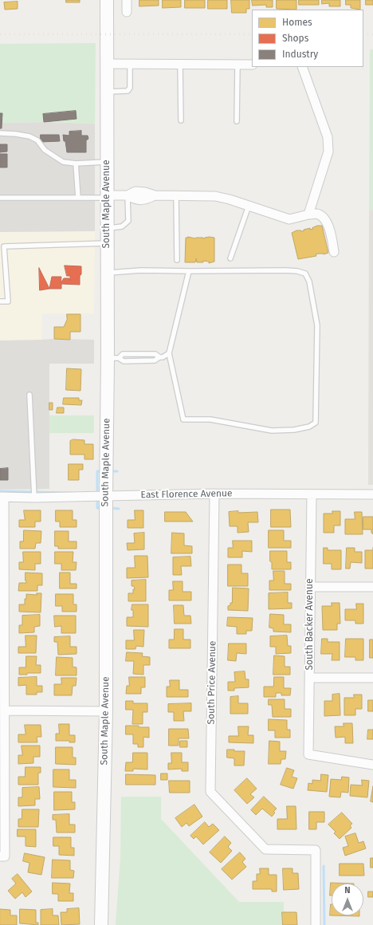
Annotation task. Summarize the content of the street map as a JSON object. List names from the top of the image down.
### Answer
{
  "streets": {
    "main road": ["South Maple Avenue"],
    "street": ["East Florence Avenue", "South Backer Avenue", "South Price Avenue"]
  },
  "crossings": [
    ["South Maple Avenue", "East Florence Avenue"],
    ["East Florence Avenue", "South Backer Avenue"],
    ["East Florence Avenue", "South Price Avenue"]
  ],
  "legend": ["Homes", "Shops", "Industry"],
  "north": "top"
}
